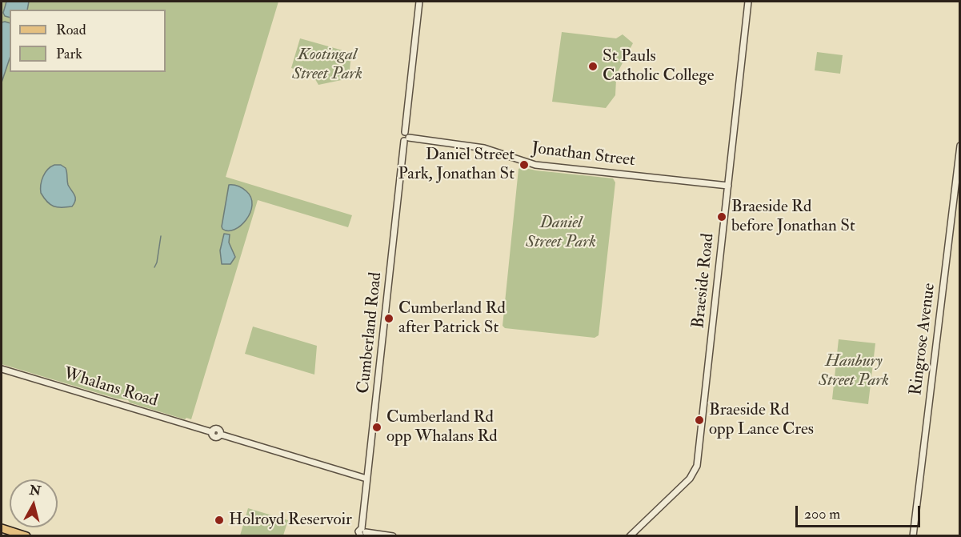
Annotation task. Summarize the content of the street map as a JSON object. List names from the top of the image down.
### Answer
{
  "streets": {
    "street": [
      "Jonathan Street",
      "Braeside Road",
      "Cumberland Road",
      "Ringrose Avenue",
      "Whalans Road"
    ]
  },
  "crossings": [
    ["Jonathan Street", "Braeside Road"],
    ["Jonathan Street", "Cumberland Road"],
    ["Cumberland Road", "Whalans Road"]
  ],
  "parks": ["Kootingal Street Park", "Daniel Street Park", "Hanbury Street Park"],
  "places": [
    "St Pauls Catholic College",
    "Daniel Street Park, Jonathan St",
    "Braeside Rd before Jonathan St",
    "Cumberland Rd after Patrick St",
    "Braeside Rd opp Lance Cres",
    "Cumberland Rd opp Whalans Rd",
    "Holroyd Reservoir"
  ],
  "legend": ["Road", "Park"],
  "scale_bar": "200 m",
  "north": "top"
}
